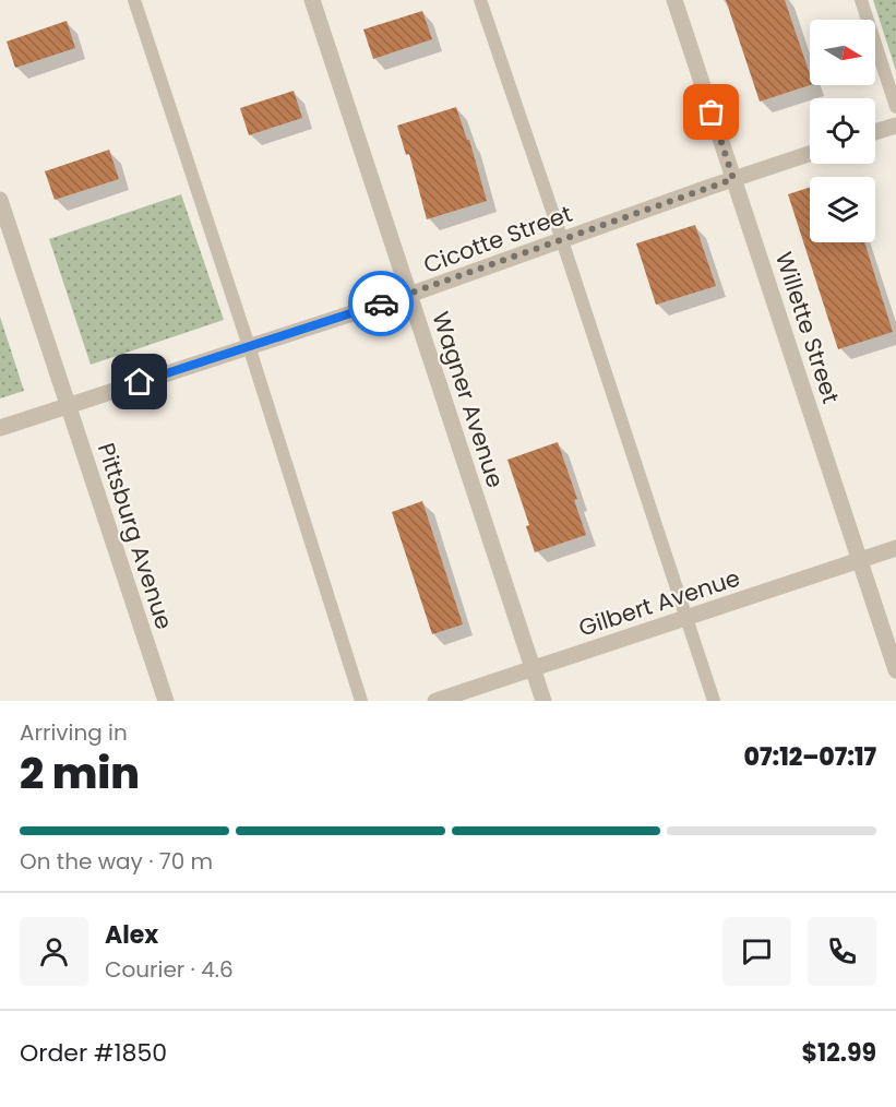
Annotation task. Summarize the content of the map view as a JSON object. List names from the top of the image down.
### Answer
{
  "streets": {
    "street": [
      "Cicotte Street",
      "Willette Street",
      "Wagner Avenue",
      "Pittsburg Avenue",
      "Gilbert Avenue"
    ]
  },
  "crossings": [
    ["Cicotte Street", "Willette Street"],
    ["Cicotte Street", "Wagner Avenue"],
    ["Cicotte Street", "Pittsburg Avenue"],
    ["Willette Street", "Gilbert Avenue"],
    ["Wagner Avenue", "Gilbert Avenue"]
  ],
  "north": "right",
  "page": {
    "heading": ["2 min", "Arriving in", "07:12–07:17"],
    "panel": [
      "Alex",
      "Courier · 4.6",
      "Order #1850",
      "$12.99"
    ],
    "bar": "On the way · 70 m"
  }
}
